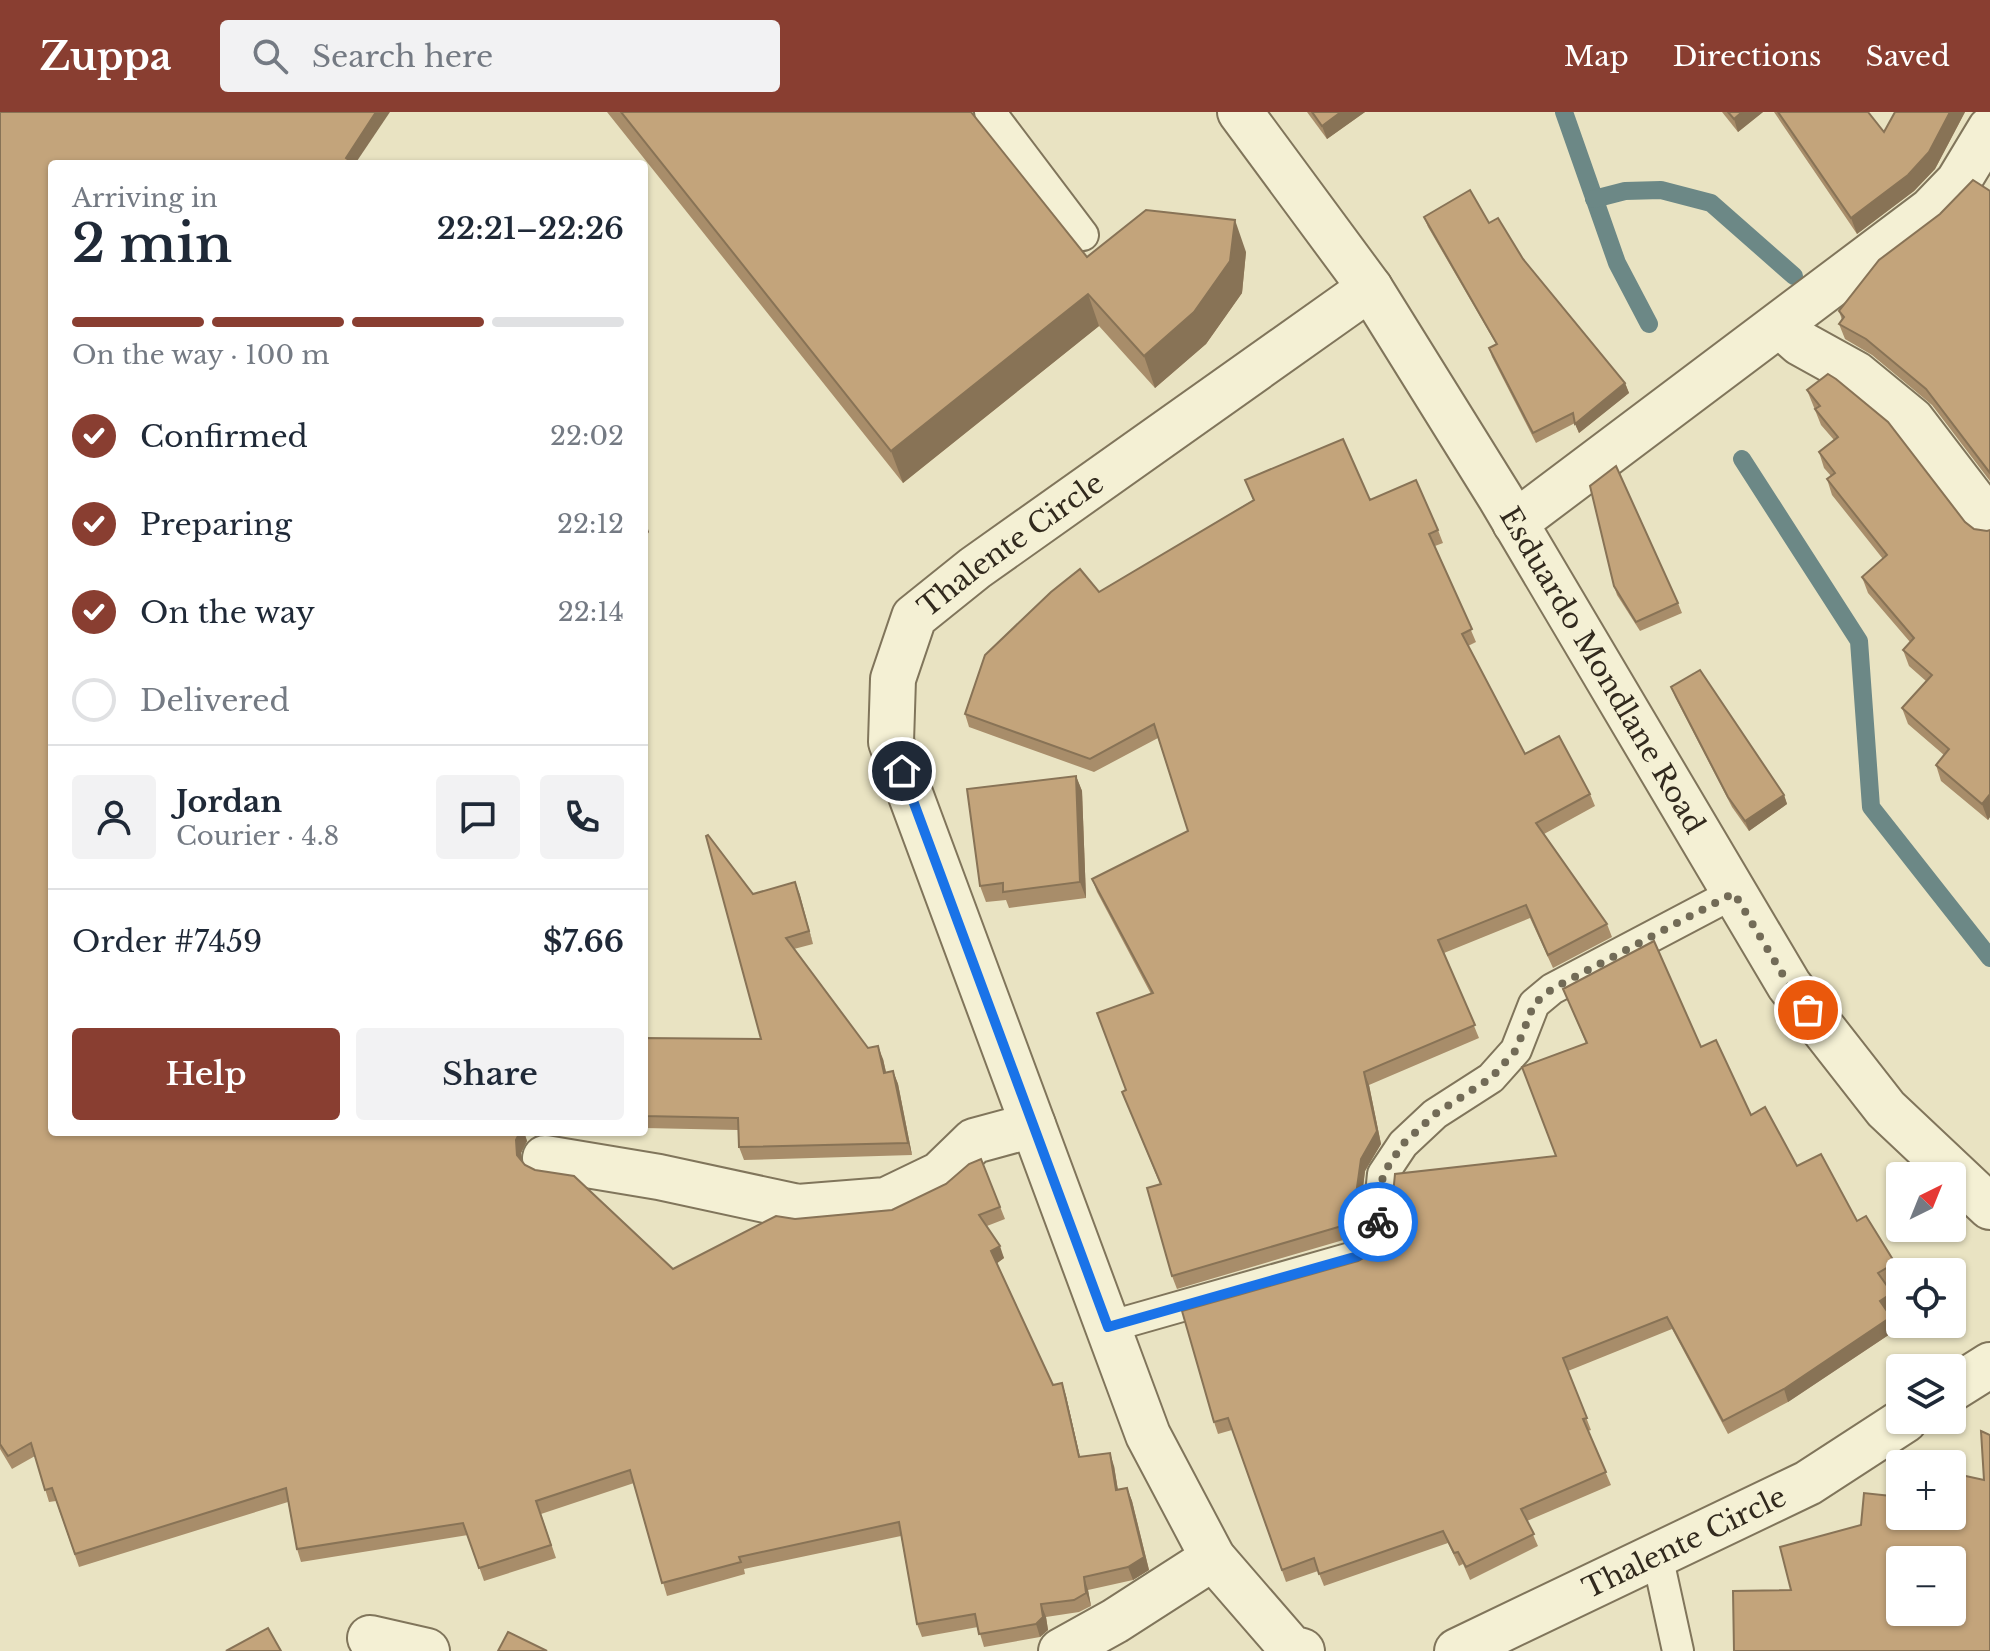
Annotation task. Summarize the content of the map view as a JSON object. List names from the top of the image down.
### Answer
{
  "streets": {
    "street": ["Thalente Circle", "Esduardo Mondlane Road"]
  },
  "crossings": [
    ["Thalente Circle", "Esduardo Mondlane Road"]
  ],
  "north": "top right",
  "page": {
    "header": "Zuppa",
    "search": "Search here",
    "nav": ["Map", "Directions", "Saved"],
    "heading": ["2 min", "Arriving in", "22:21–22:26"],
    "panel": [
      "Jordan",
      "Courier · 4.8",
      "Order #7459",
      "$7.66"
    ],
    "bar": "On the way · 100 m",
    "list": [
      ["Confirmed", "22:02"],
      ["Preparing", "22:12"],
      ["On the way", "22:14"],
      "Delivered"
    ],
    "buttons": ["Help", "Share"],
    "map_buttons": ["+", "−"]
  }
}
